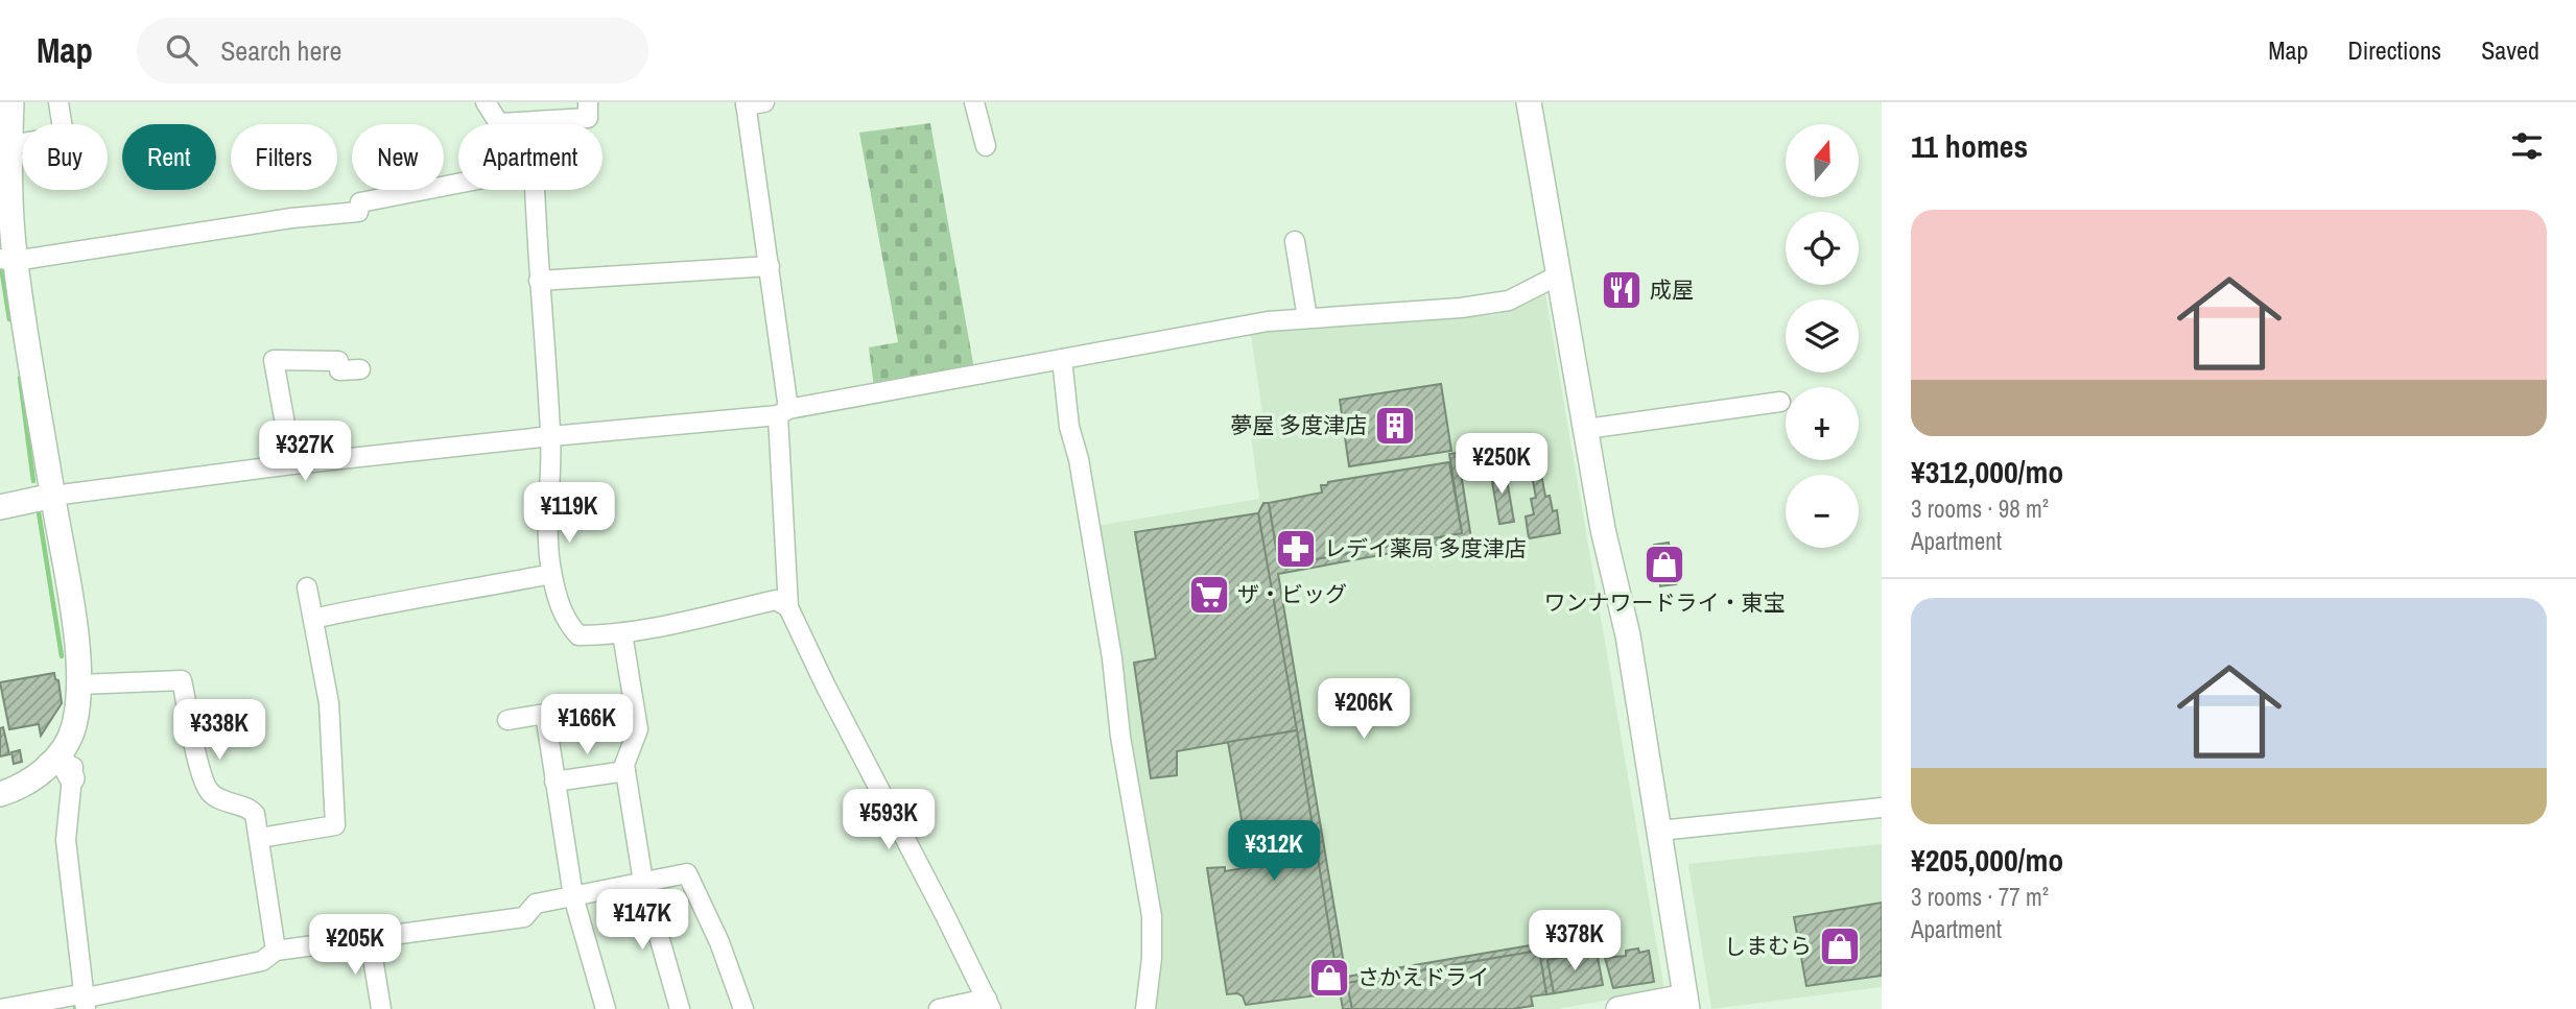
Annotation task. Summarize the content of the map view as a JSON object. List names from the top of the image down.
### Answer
{
  "places": {
    "restaurant": ["成屋"],
    "building": ["夢屋 多度津店"],
    "pharmacy": ["レデイ薬局 多度津店"],
    "shop": ["ワンナワードライ・東宝", "しまむら", "さかえドライ"],
    "supermarket": ["ザ・ビッグ"]
  },
  "north": "top",
  "page": {
    "header": "Map",
    "search": "Search here",
    "nav": ["Map", "Directions", "Saved"],
    "heading": "11 homes",
    "map_buttons": ["+", "−"],
    "chip": [
      "Buy",
      "Rent",
      "Filters",
      "New",
      "Apartment"
    ],
    "list": [
      {
        "name": "¥312,000/mo",
        "note": "3 rooms · 98 m² · Apartment"
      },
      {
        "name": "¥205,000/mo",
        "note": "3 rooms · 77 m² · Apartment"
      }
    ],
    "price": [
      "¥327K",
      "¥250K",
      "¥119K",
      "¥206K",
      "¥166K",
      "¥338K",
      "¥593K",
      "¥312K",
      "¥147K",
      "¥378K",
      "¥205K"
    ]
  }
}
